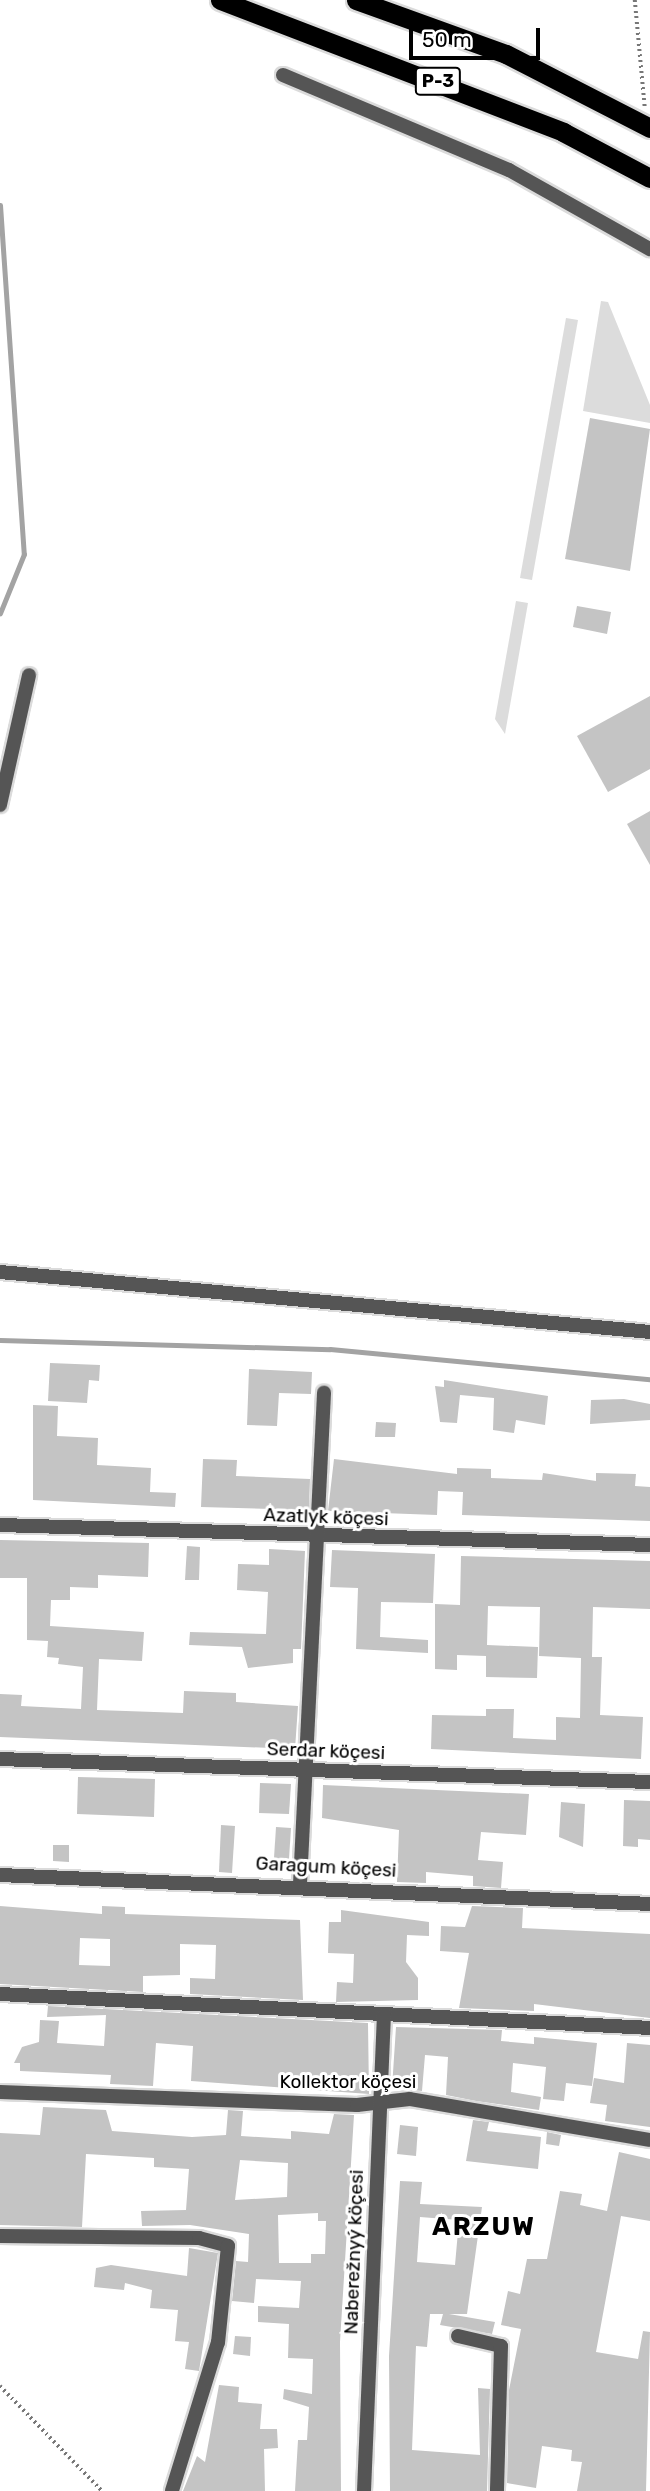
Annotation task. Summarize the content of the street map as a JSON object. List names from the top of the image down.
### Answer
{
  "streets": {
    "highway": ["P-3"],
    "street": [
      "Azatlyk köçesi",
      "Serdar köçesi",
      "Garagum köçesi",
      "Kollektor köçesi",
      "Naberežnyý köçesi"
    ]
  },
  "crossings": [
    ["Kollektor köçesi", "Naberežnyý köçesi"]
  ],
  "districts": ["ARZUW"],
  "scale_bar": "50 m"
}
